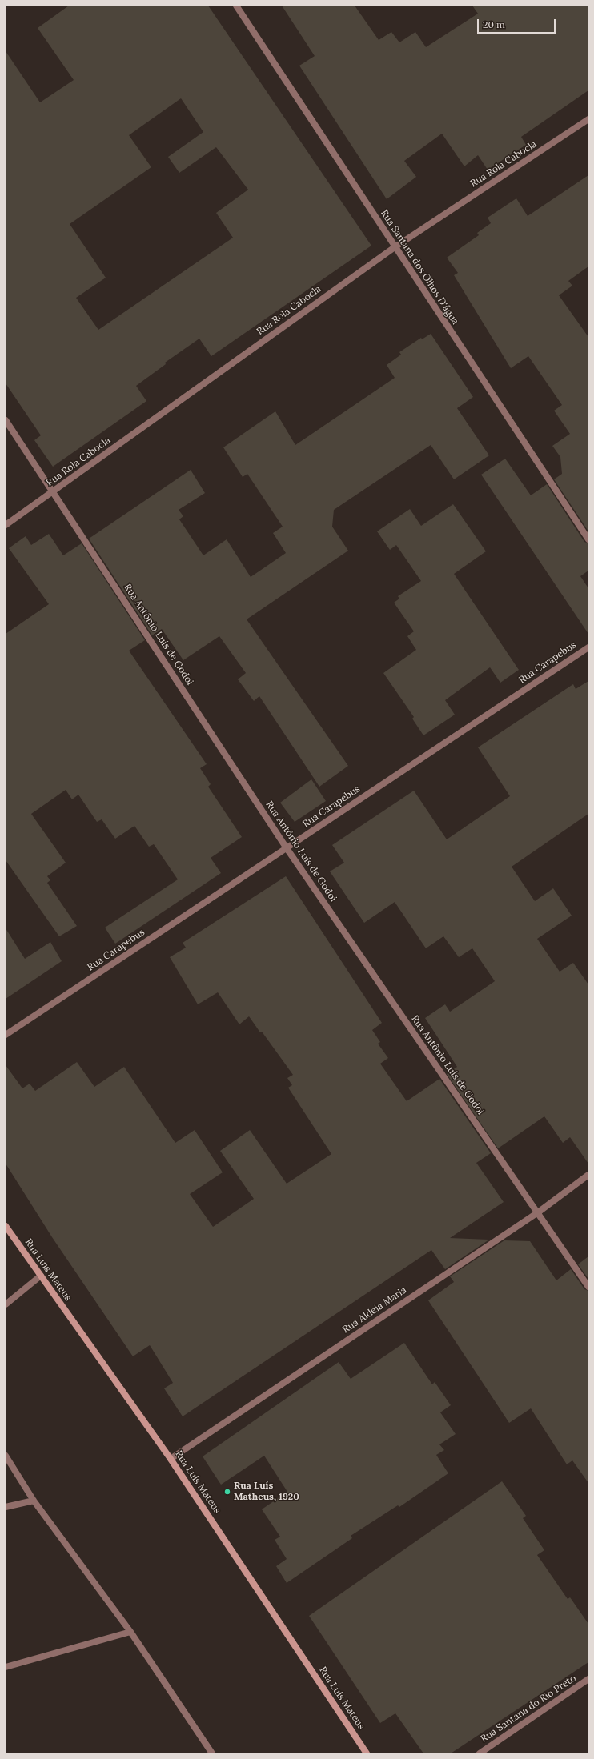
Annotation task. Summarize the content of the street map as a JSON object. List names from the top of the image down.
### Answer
{
  "streets": {
    "main road": ["Rua Luís Mateus"],
    "street": [
      "Rua Rola Cabocla",
      "Rua Santana dos Olhos D'água",
      "Rua Antônio Luís de Godoi",
      "Rua Carapebus",
      "Rua Aldeia Maria",
      "Rua Santana do Rio Preto"
    ]
  },
  "crossings": [
    ["Rua Rola Cabocla", "Rua Santana dos Olhos D'água"],
    ["Rua Rola Cabocla", "Rua Antônio Luís de Godoi"],
    ["Rua Antônio Luís de Godoi", "Rua Carapebus"],
    ["Rua Antônio Luís de Godoi", "Rua Aldeia Maria"],
    ["Rua Luís Mateus", "Rua Aldeia Maria"]
  ],
  "places": ["Rua Luís Matheus, 1920"],
  "scale_bar": "20 m"
}
